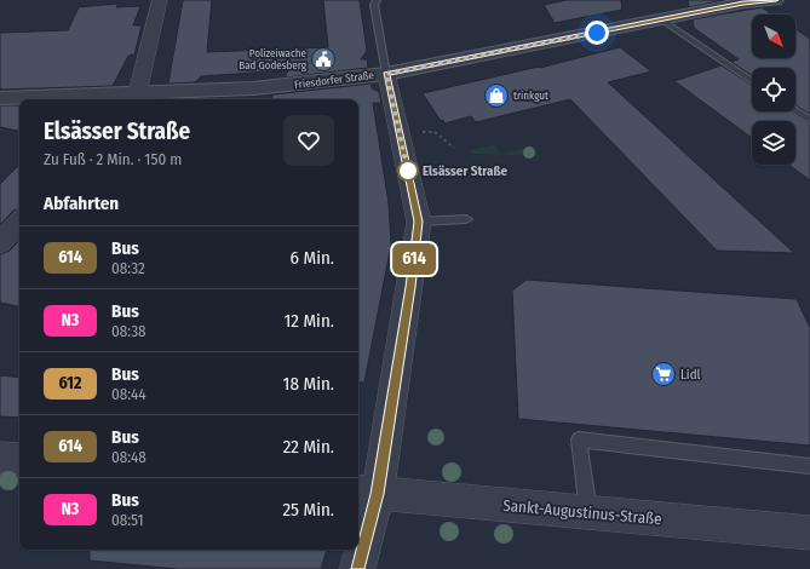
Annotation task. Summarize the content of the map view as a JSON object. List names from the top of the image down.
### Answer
{
  "streets": {
    "street": ["Friesdorfer Straße", "Sankt-Augustinus-Straße"]
  },
  "places": {
    "public building": ["Polizeiwache Bad Godesberg"],
    "shop": ["trinkgut"],
    "other": ["Elsässer Straße"],
    "supermarket": ["Lidl"]
  },
  "lines": ["bus line 614"],
  "north": "bottom right",
  "page": {
    "on_map": "614",
    "heading": [
      ["Elsässer Straße", "Zu Fuß · 2 Min. · 150 m"],
      "Abfahrten"
    ],
    "list": [
      {
        "mark": "614",
        "name": "Bus",
        "note": "08:32",
        "value": "6 Min."
      },
      {
        "mark": "N3",
        "name": "Bus",
        "note": "08:38",
        "value": "12 Min."
      },
      {
        "mark": "612",
        "name": "Bus",
        "note": "08:44",
        "value": "18 Min."
      },
      {
        "mark": "614",
        "name": "Bus",
        "note": "08:48",
        "value": "22 Min."
      },
      {
        "mark": "N3",
        "name": "Bus",
        "note": "08:51",
        "value": "25 Min."
      }
    ]
  }
}
